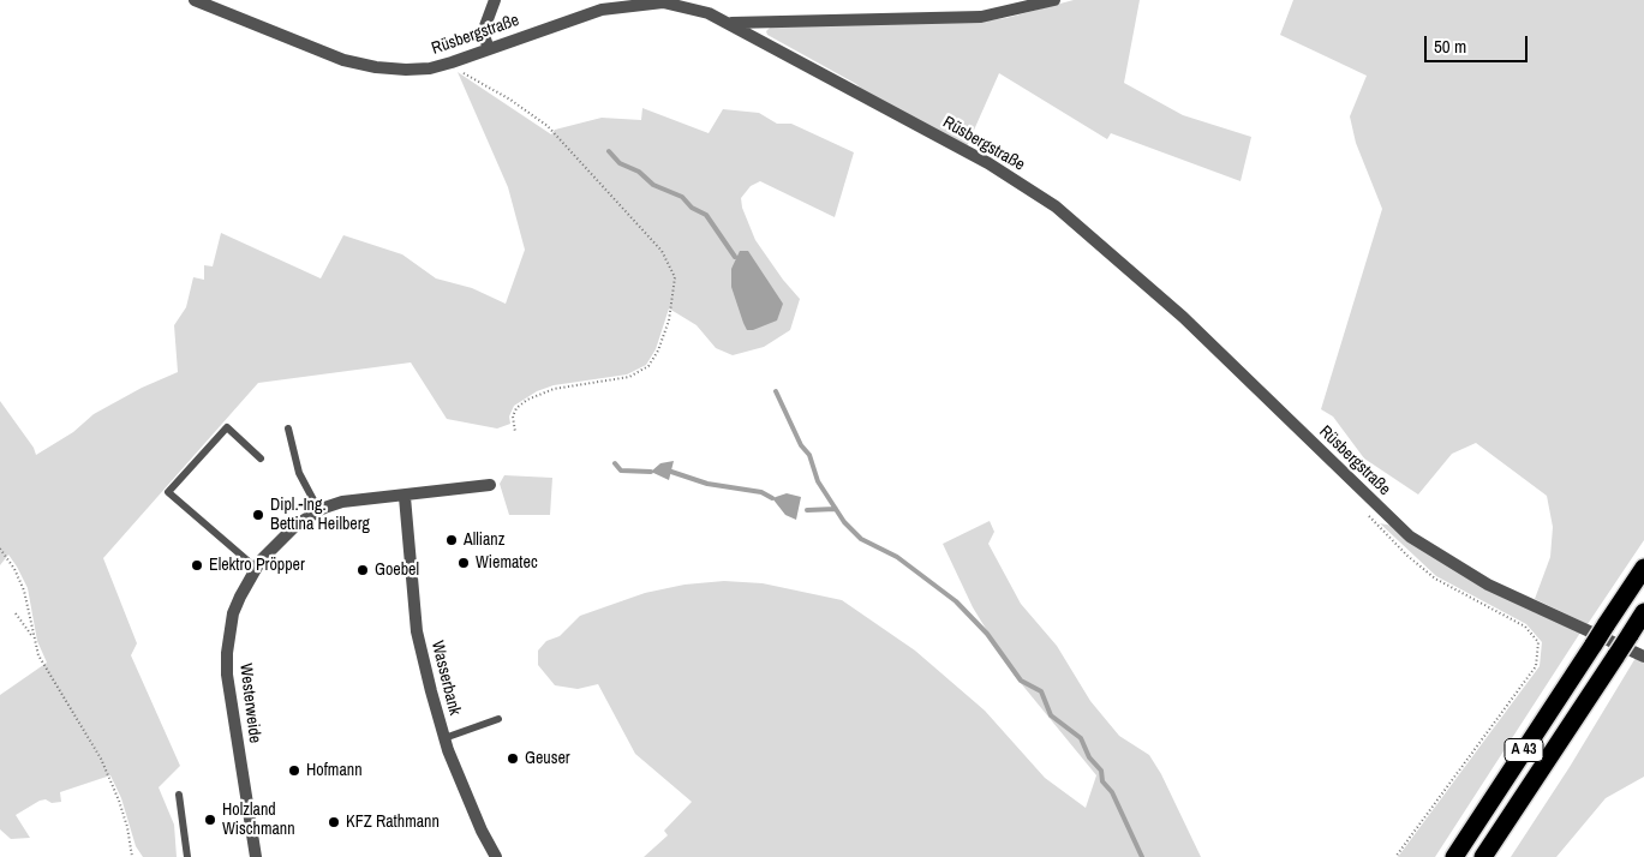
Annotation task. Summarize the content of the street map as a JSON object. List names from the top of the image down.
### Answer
{
  "streets": {
    "highway": ["A 43"],
    "street": ["Rüsbergstraße", "Wasserbank", "Westerweide"]
  },
  "crossings": [
    ["Wasserbank", "Westerweide"]
  ],
  "places": [
    "Dipl.-Ing. Bettina Heilberg",
    "Allianz",
    "Wiematec",
    "Elektro Pröpper",
    "Goebel",
    "Geuser",
    "Hofmann",
    "Holzland Wischmann",
    "KFZ Rathmann"
  ],
  "scale_bar": "50 m"
}
